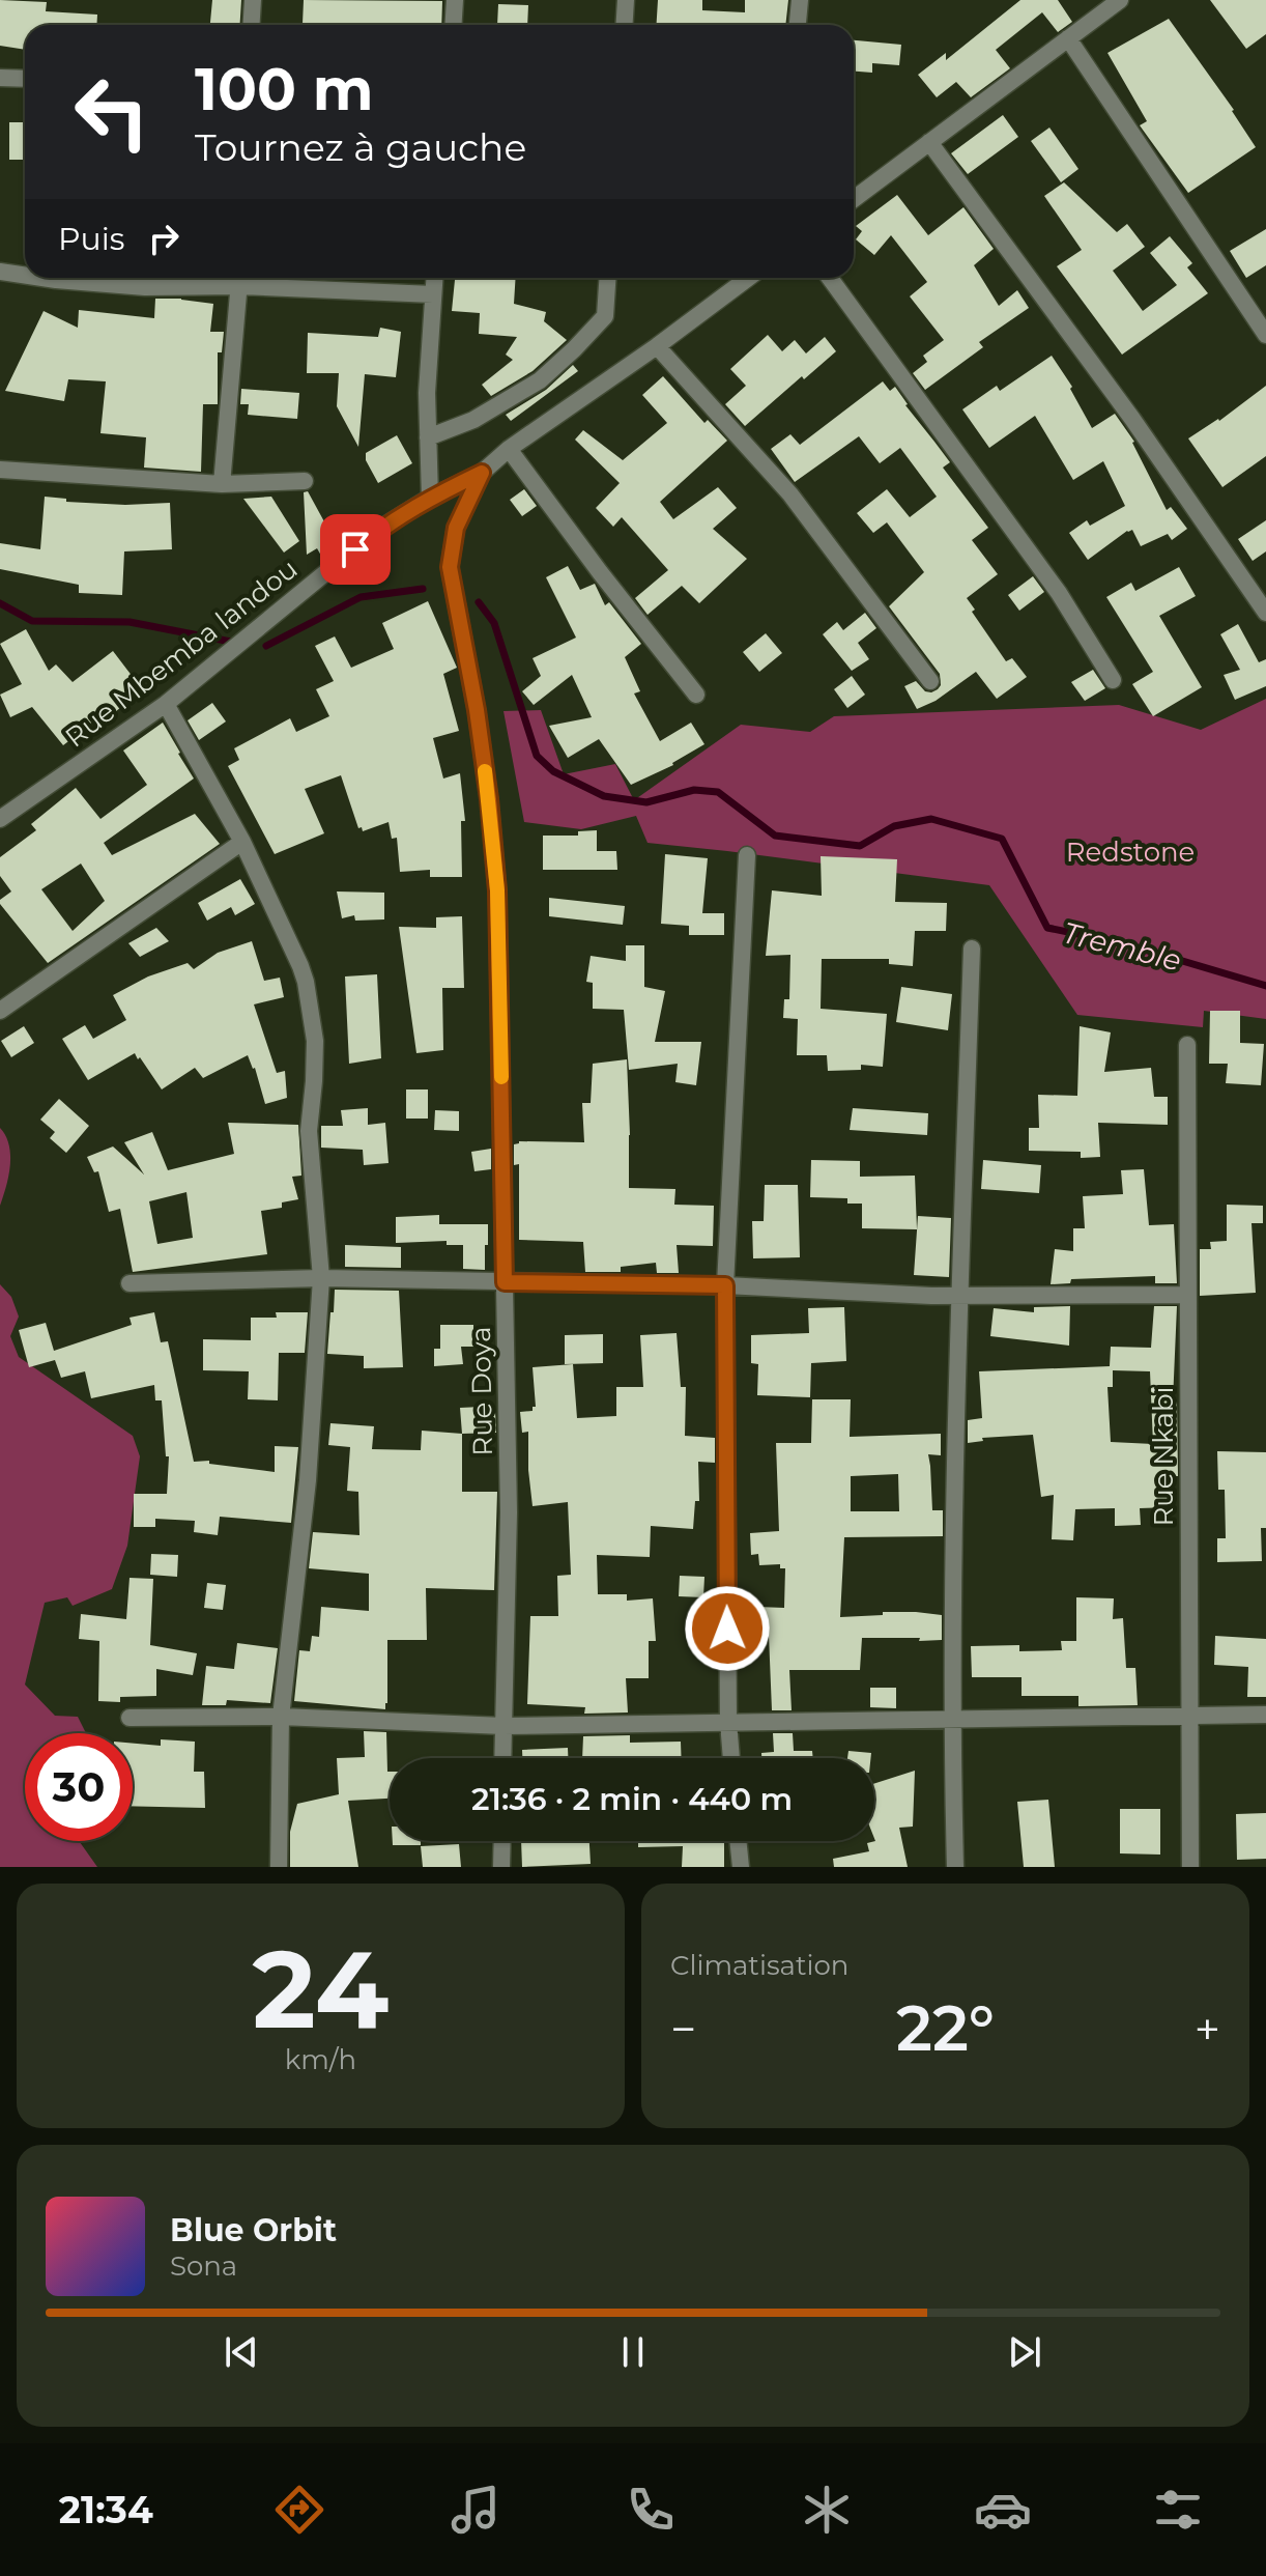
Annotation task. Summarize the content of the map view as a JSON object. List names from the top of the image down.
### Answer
{
  "streets": {
    "street": ["Rue Mbemba landou", "Rue Doya", "Rue Nkabi"]
  },
  "crossings": [
    ["Rue Mbemba landou", "Rue Doya"]
  ],
  "water": ["Tremble"],
  "parks": ["Redstone"],
  "page": {
    "turn": ["100 m", "Tournez à gauche"],
    "then": "Puis",
    "limit": "30",
    "trip": "21:36 · 2 min · 440 m",
    "tile": [
      ["24", "km/h"],
      "Climatisation"
    ],
    "heat": ["−", "22°", "+"],
    "song": ["Blue Orbit", "Sona"],
    "tabs": "21:34"
  }
}
